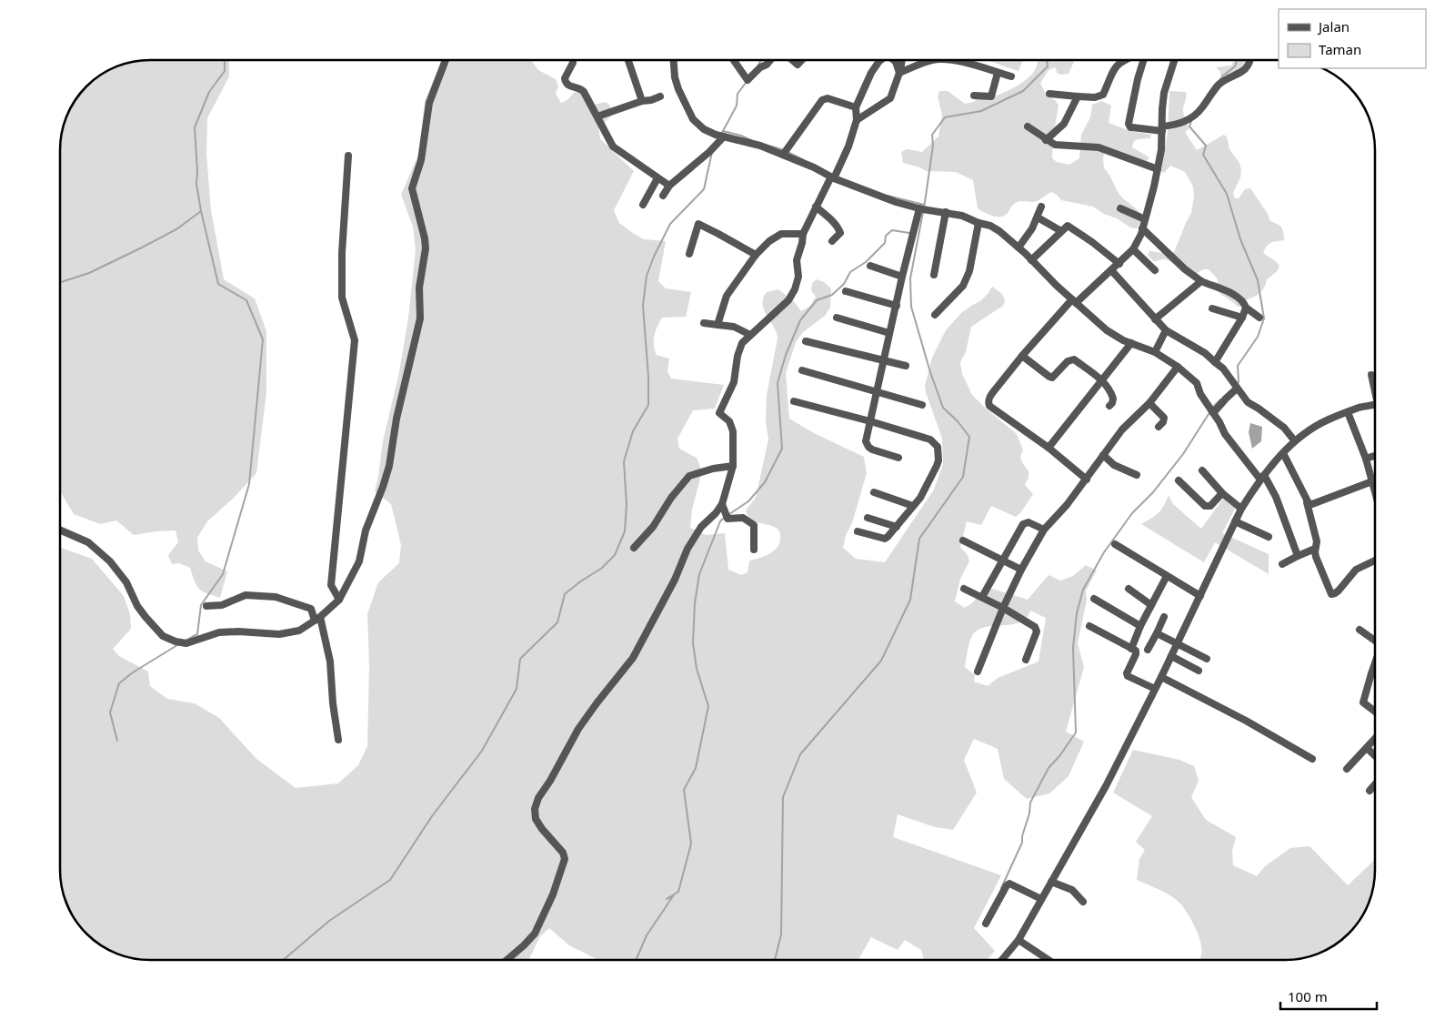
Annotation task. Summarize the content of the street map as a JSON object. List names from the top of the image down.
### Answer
{
  "legend": ["Jalan", "Taman"],
  "scale_bar": "100 m"
}
